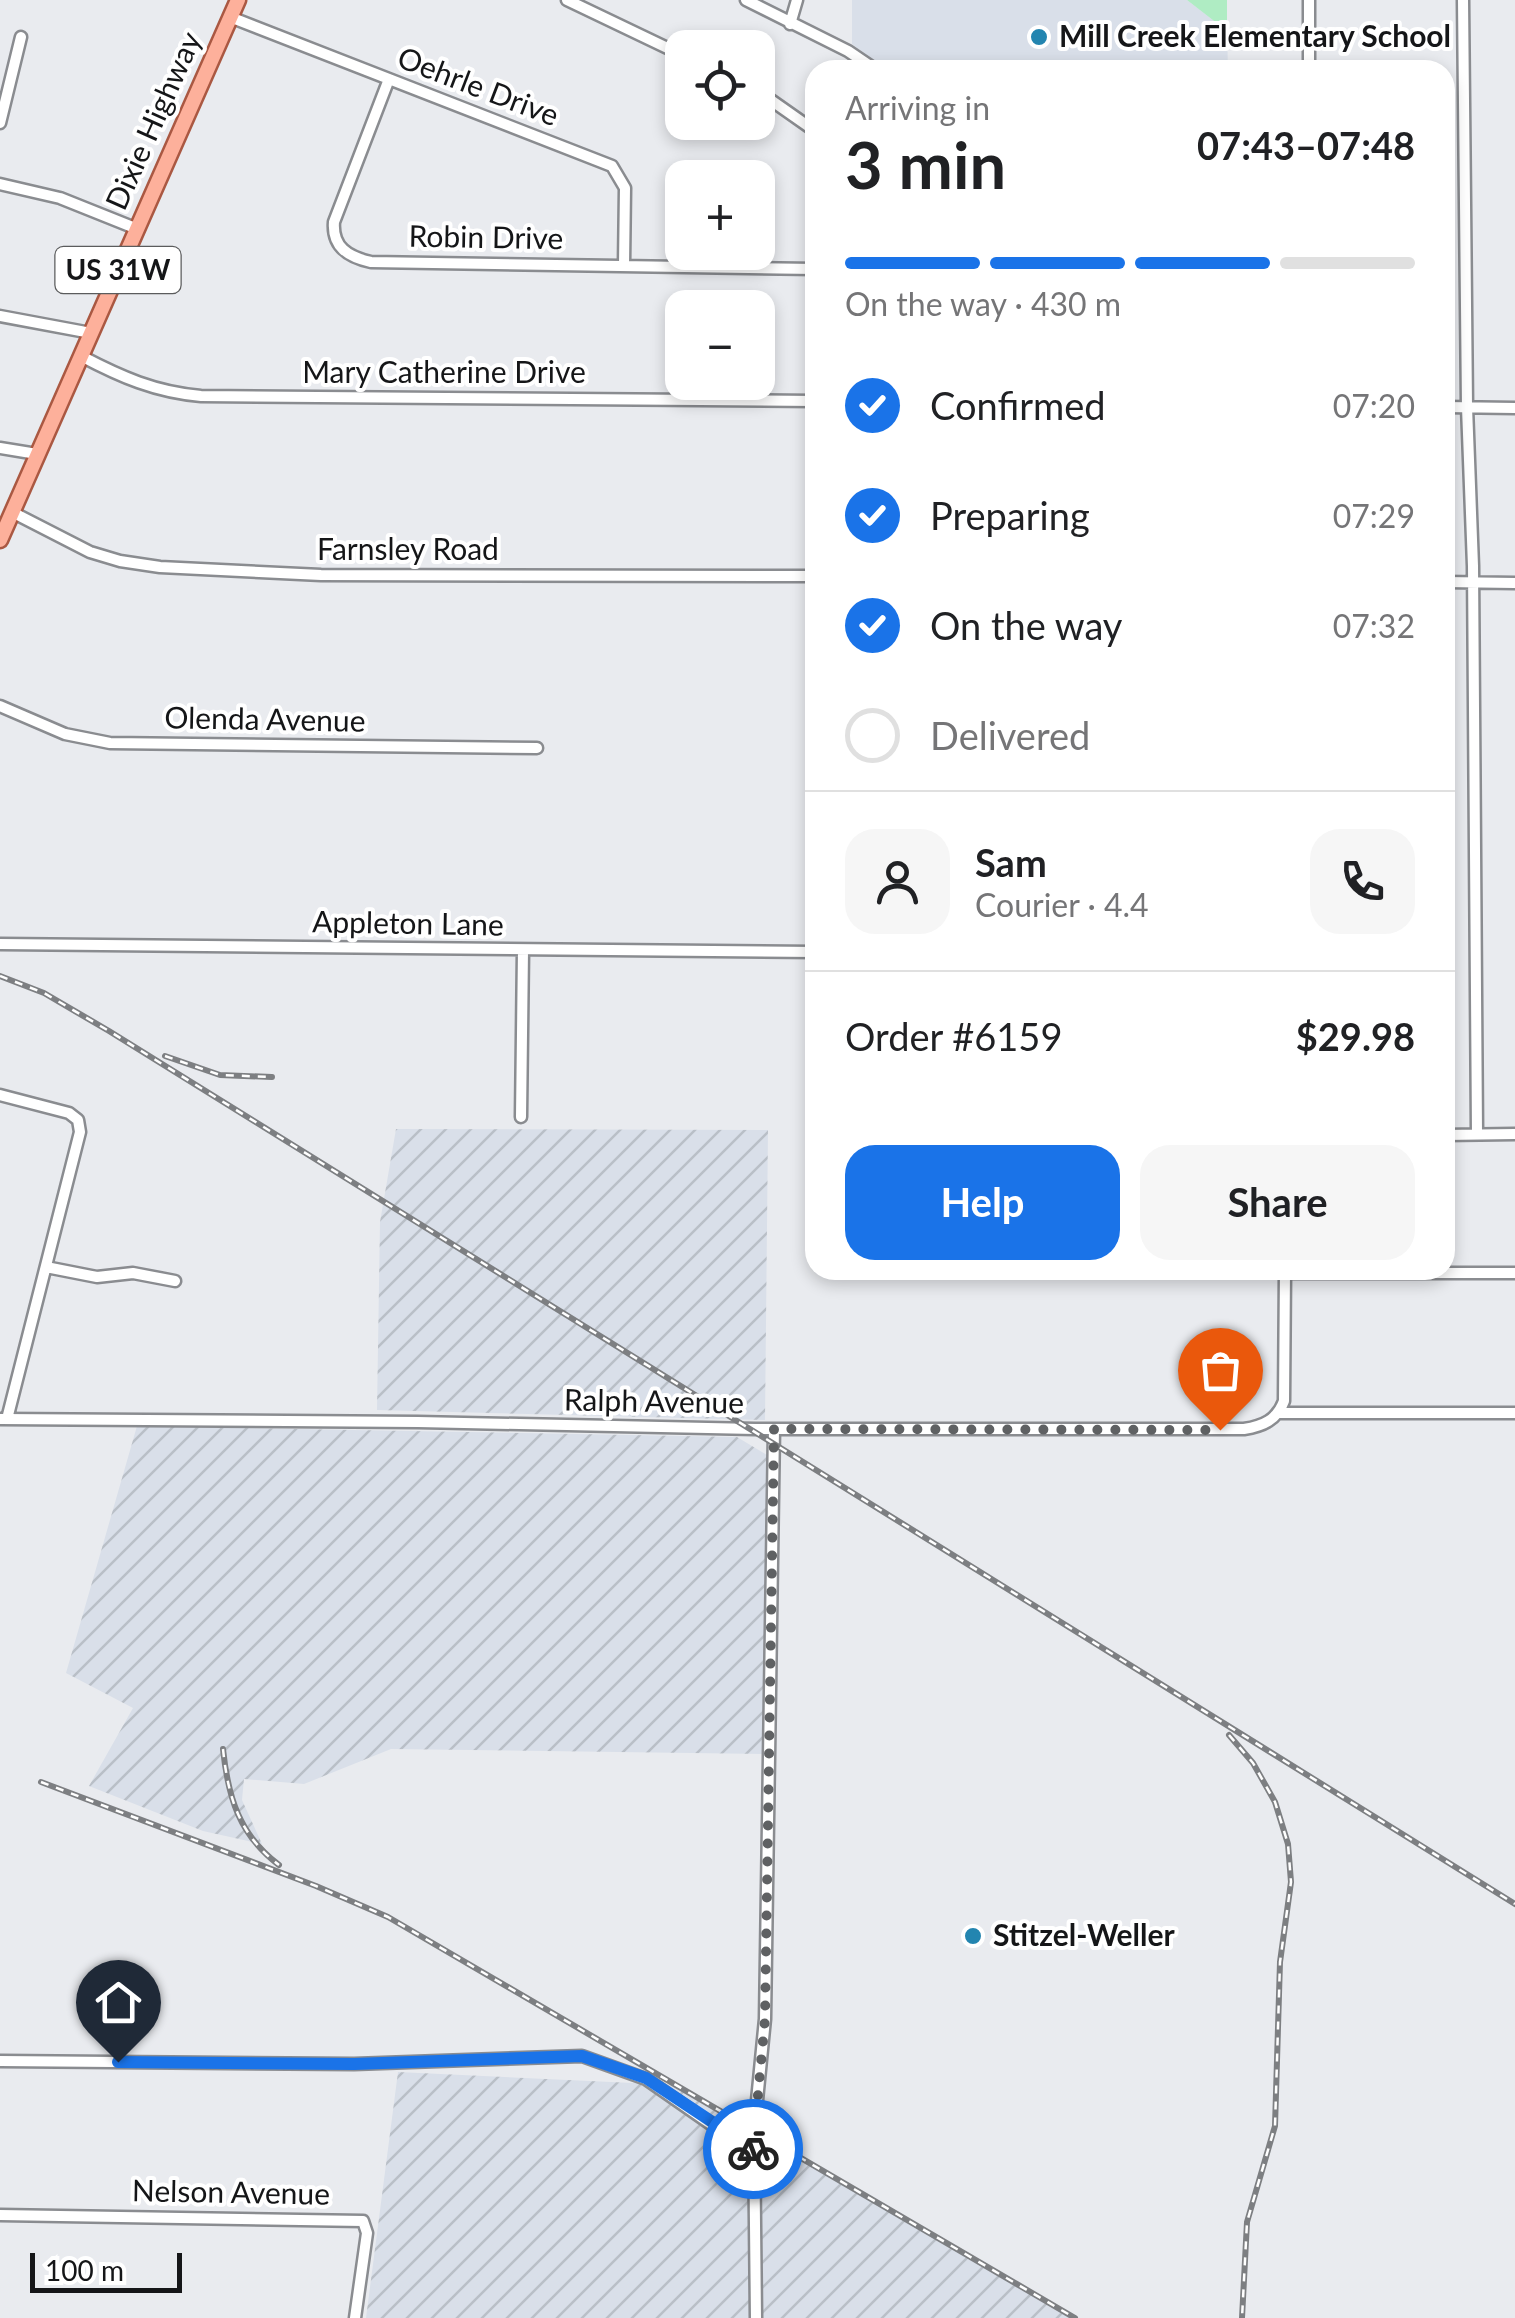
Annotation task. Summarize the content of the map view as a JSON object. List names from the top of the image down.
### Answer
{
  "streets": {
    "main road": ["Dixie Highway", "US 31W"],
    "street": [
      "Oehrle Drive",
      "Robin Drive",
      "Mary Catherine Drive",
      "Farnsley Road",
      "Olenda Avenue",
      "Appleton Lane",
      "Ralph Avenue",
      "Nelson Avenue"
    ]
  },
  "crossings": [
    ["Oehrle Drive", "Dixie Highway"],
    ["Oehrle Drive", "Robin Drive"],
    ["Dixie Highway", "Mary Catherine Drive"],
    ["Dixie Highway", "Farnsley Road"]
  ],
  "places": ["Mill Creek Elementary School", "Stitzel-Weller"],
  "scale_bar": "100 m",
  "page": {
    "map_buttons": ["+", "−"],
    "heading": ["3 min", "Arriving in", "07:43–07:48"],
    "panel": [
      "Sam",
      "Courier · 4.4",
      "Order #6159",
      "$29.98"
    ],
    "bar": "On the way · 430 m",
    "list": [
      ["Confirmed", "07:20"],
      ["Preparing", "07:29"],
      ["On the way", "07:32"],
      "Delivered"
    ],
    "buttons": ["Help", "Share"],
    "scale": "100 m"
  }
}
